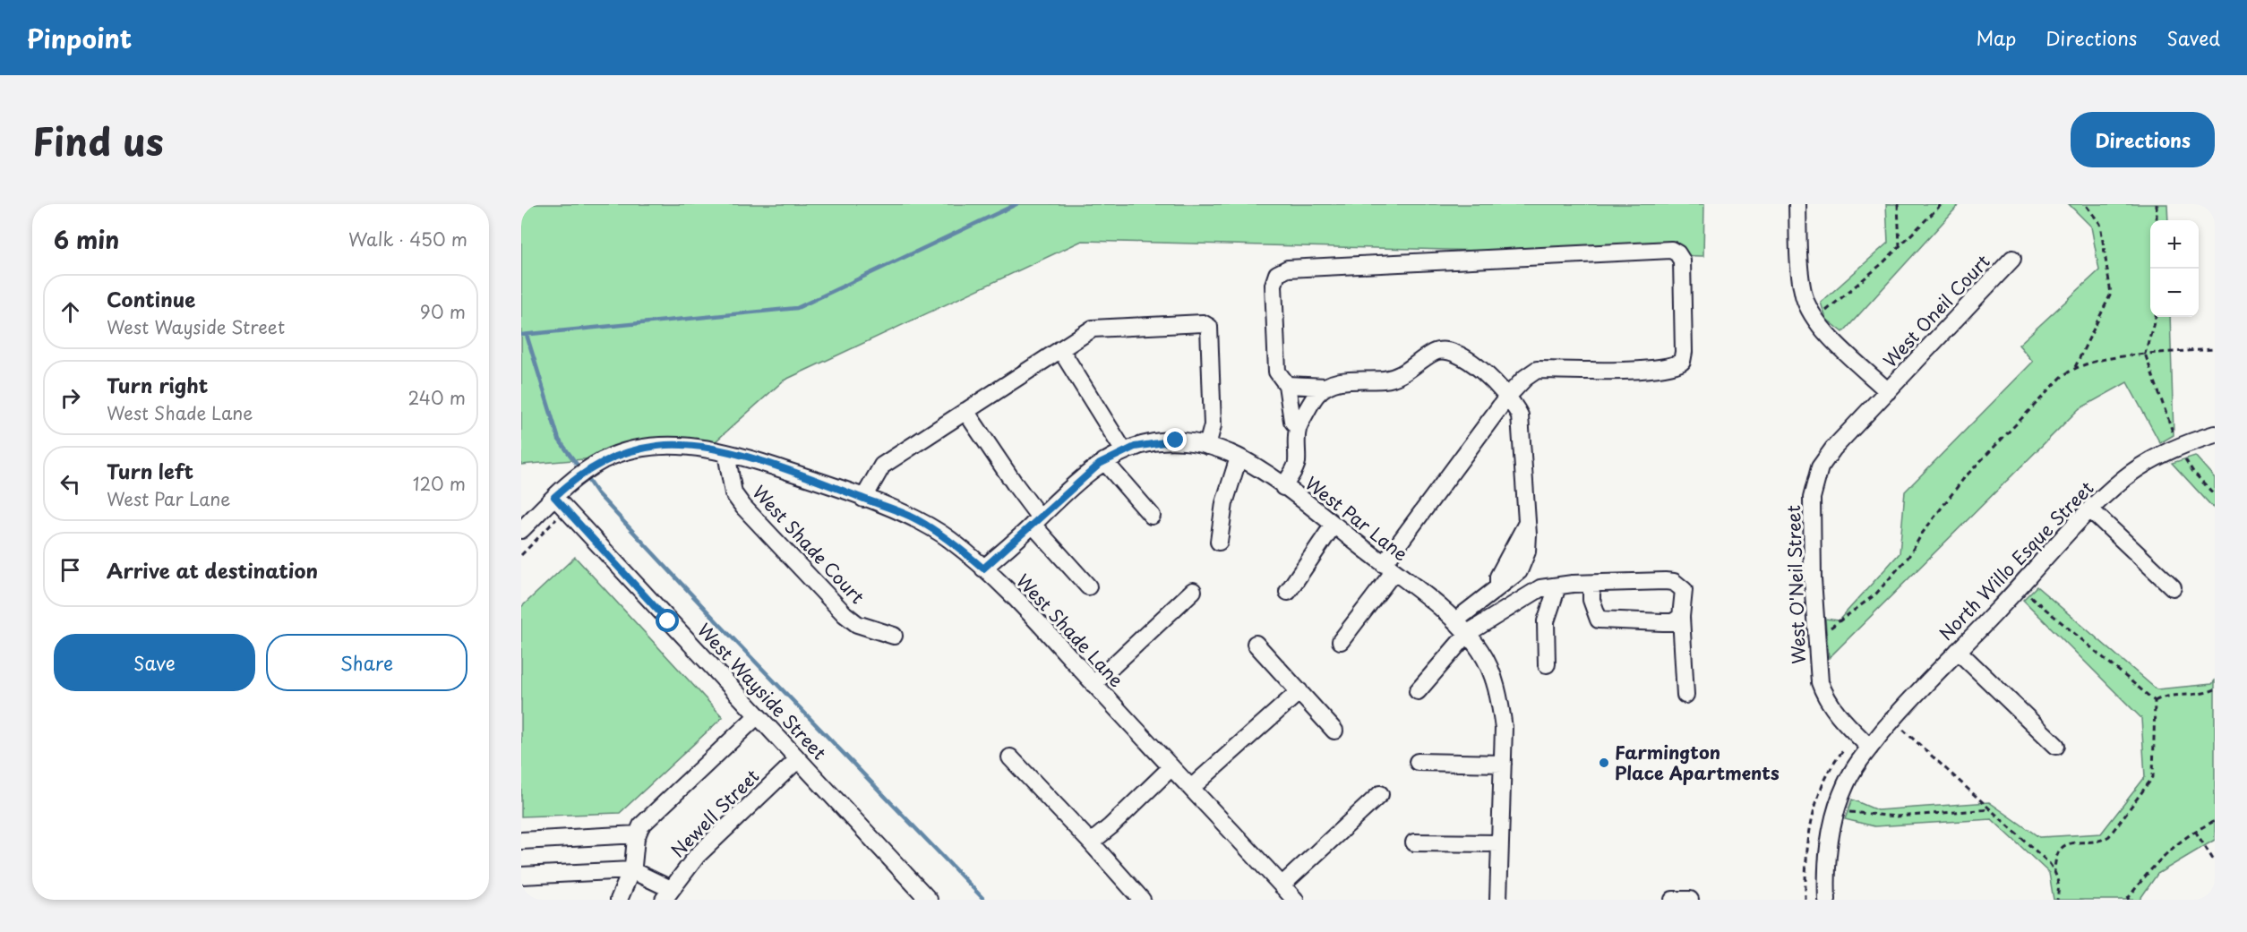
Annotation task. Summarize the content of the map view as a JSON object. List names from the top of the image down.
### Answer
{
  "streets": {
    "street": [
      "West Oneil Court",
      "West Par Lane",
      "West Shade Court",
      "North Willo Esque Street",
      "West O'Neil Street",
      "West Shade Lane",
      "West Wayside Street",
      "Newell Street"
    ]
  },
  "crossings": [
    ["West Oneil Court", "West O'Neil Street"],
    ["West Par Lane", "West Shade Lane"],
    ["West Shade Court", "West Shade Lane"],
    ["North Willo Esque Street", "West O'Neil Street"],
    ["West Shade Lane", "West Wayside Street"],
    ["West Wayside Street", "Newell Street"]
  ],
  "places": ["Farmington Place Apartments"],
  "page": {
    "header": "Pinpoint",
    "nav": ["Map", "Directions", "Saved"],
    "title": "Find us",
    "buttons": [
      "Directions",
      ["Save", "Share"]
    ],
    "heading": ["6 min", "Walk · 450 m"],
    "map_buttons": ["+", "−"],
    "list": [
      ["Continue", "West Wayside Street", "90 m"],
      ["Turn right", "West Shade Lane", "240 m"],
      ["Turn left", "West Par Lane", "120 m"],
      "Arrive at destination"
    ]
  }
}
